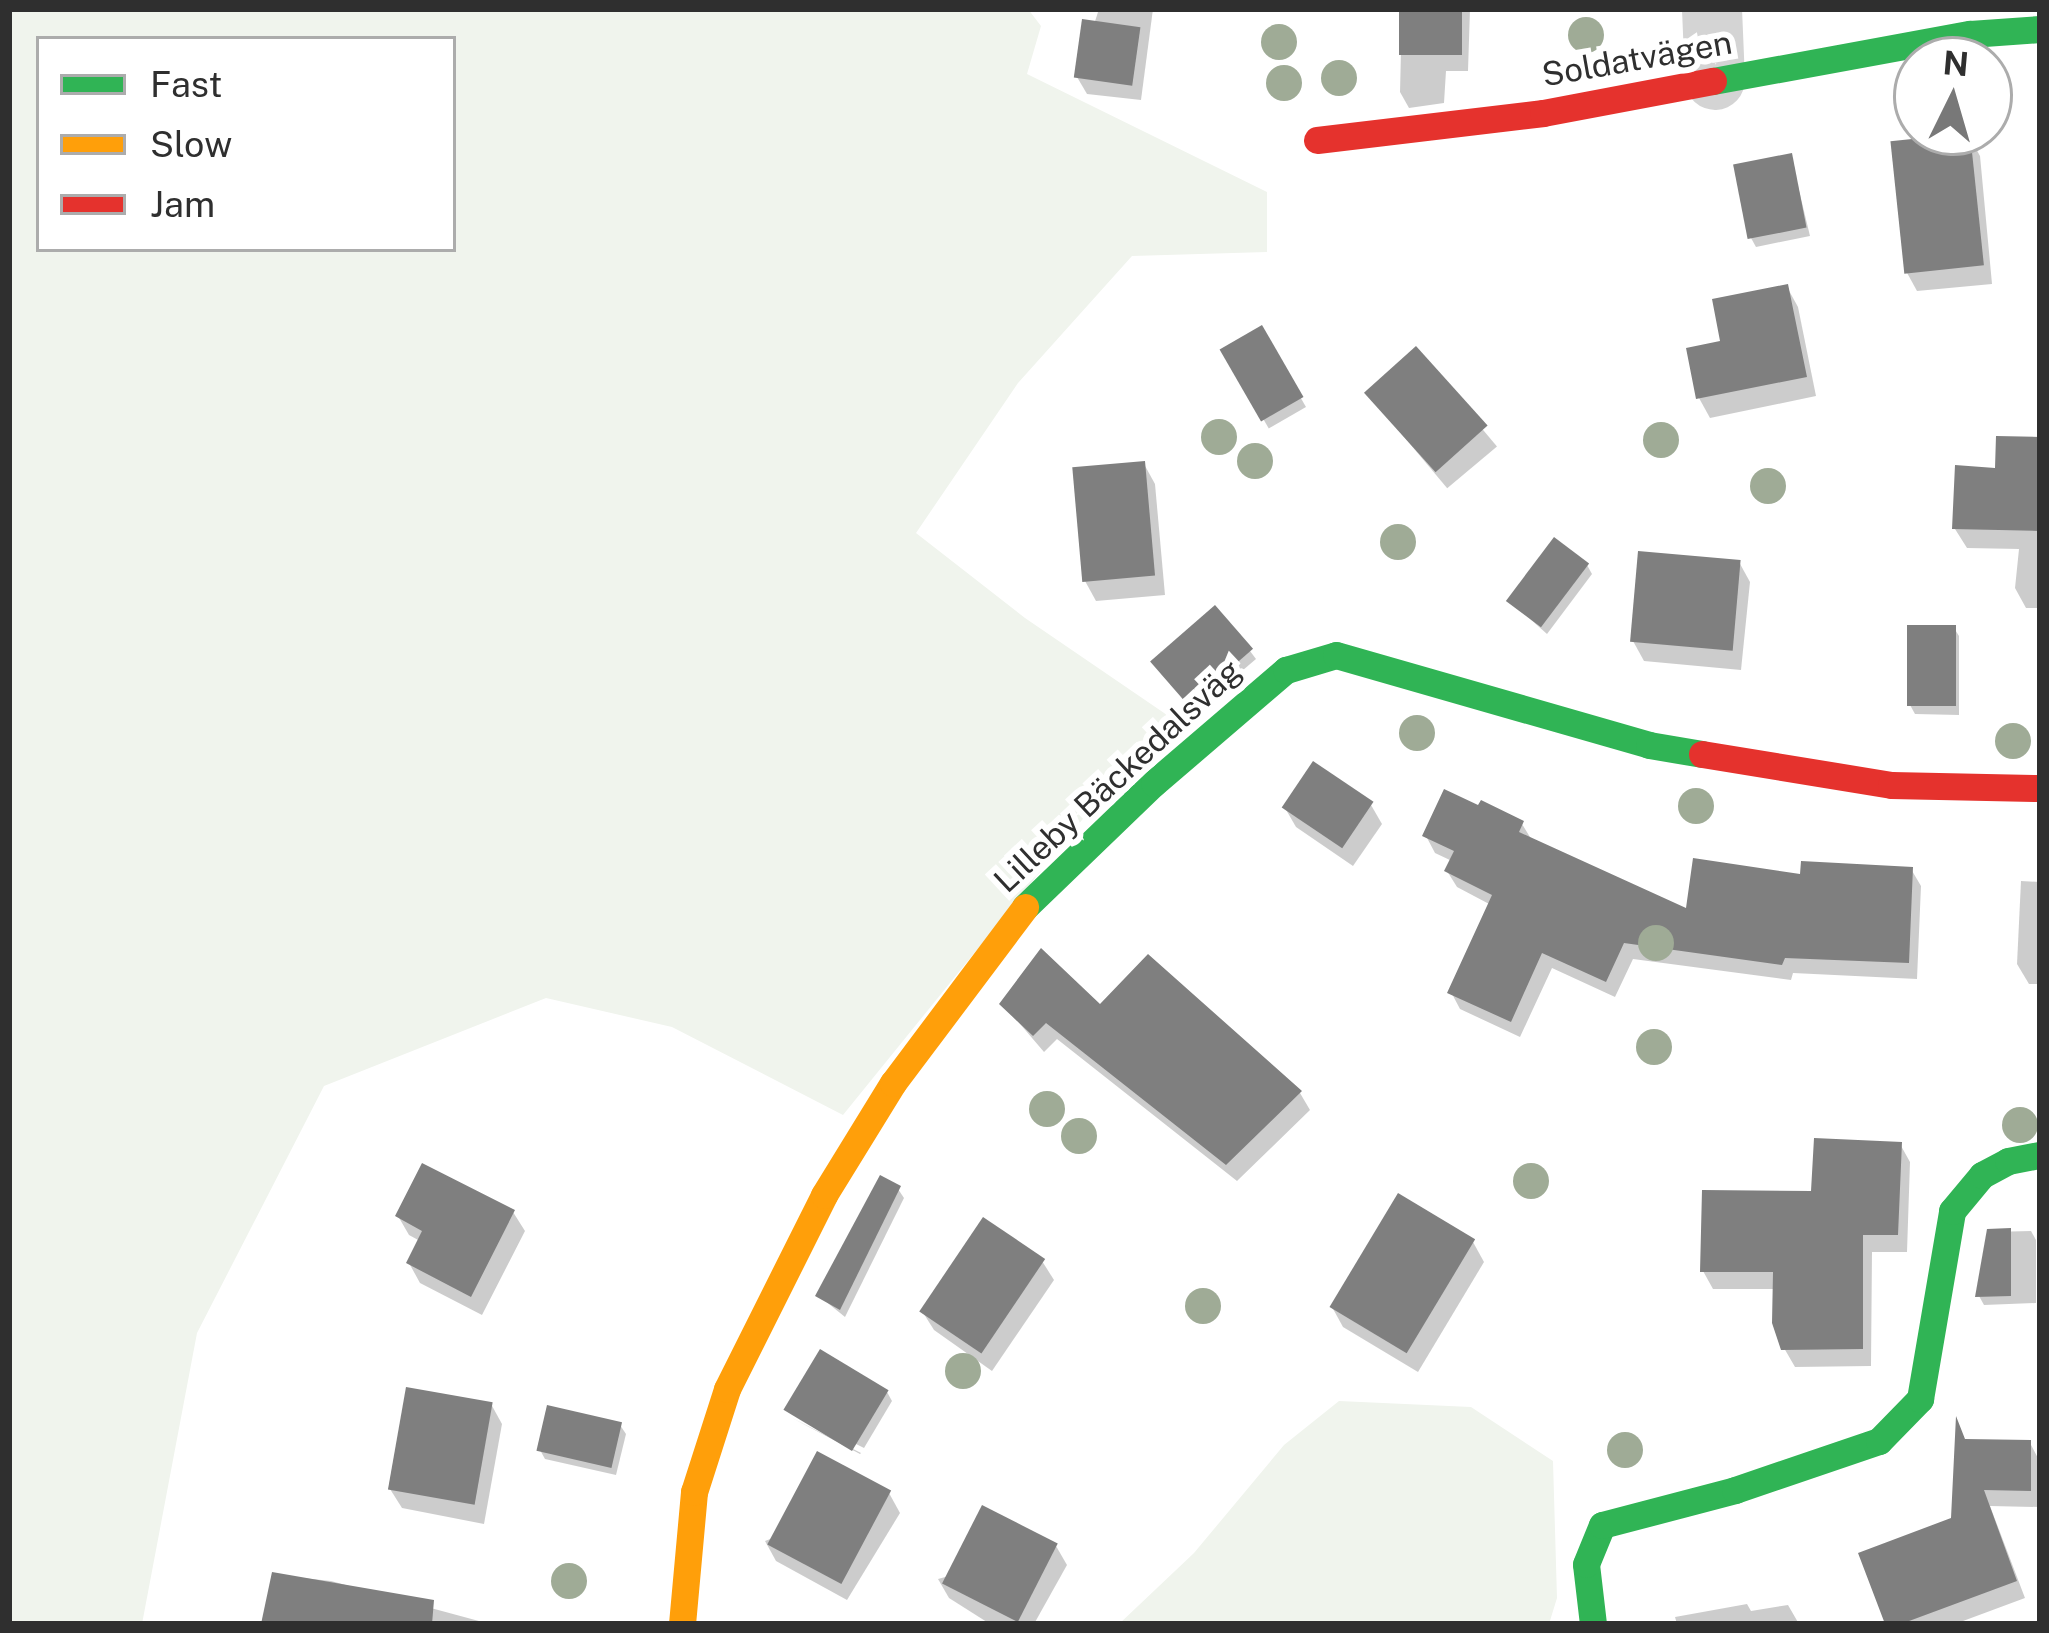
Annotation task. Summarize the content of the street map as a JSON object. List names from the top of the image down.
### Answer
{
  "streets": {
    "street": ["Soldatvägen", "Lilleby Bäckedalsväg"]
  },
  "legend": ["Fast", "Slow", "Jam"],
  "north": "top"
}
